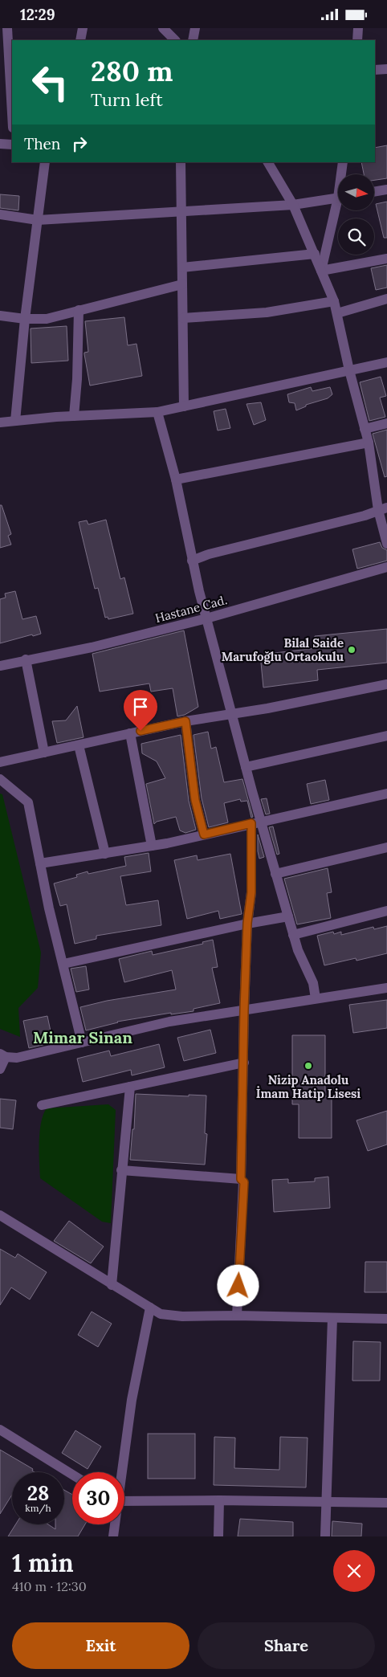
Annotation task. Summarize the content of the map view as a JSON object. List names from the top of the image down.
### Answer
{
  "streets": {
    "street": ["Hastane Cad."]
  },
  "districts": ["Mimar Sinan"],
  "places": ["Bilal Saide Marufoğlu Ortaokulu", "Nizip Anadolu İmam Hatip Lisesi"],
  "north": "right",
  "page": {
    "status": "12:29",
    "turn": ["280 m", "Turn left"],
    "then": "Then",
    "speed": "28 km/h",
    "limit": "30",
    "heading": ["1 min", "410 m · 12:30"],
    "buttons": ["Exit", "Share"]
  }
}
